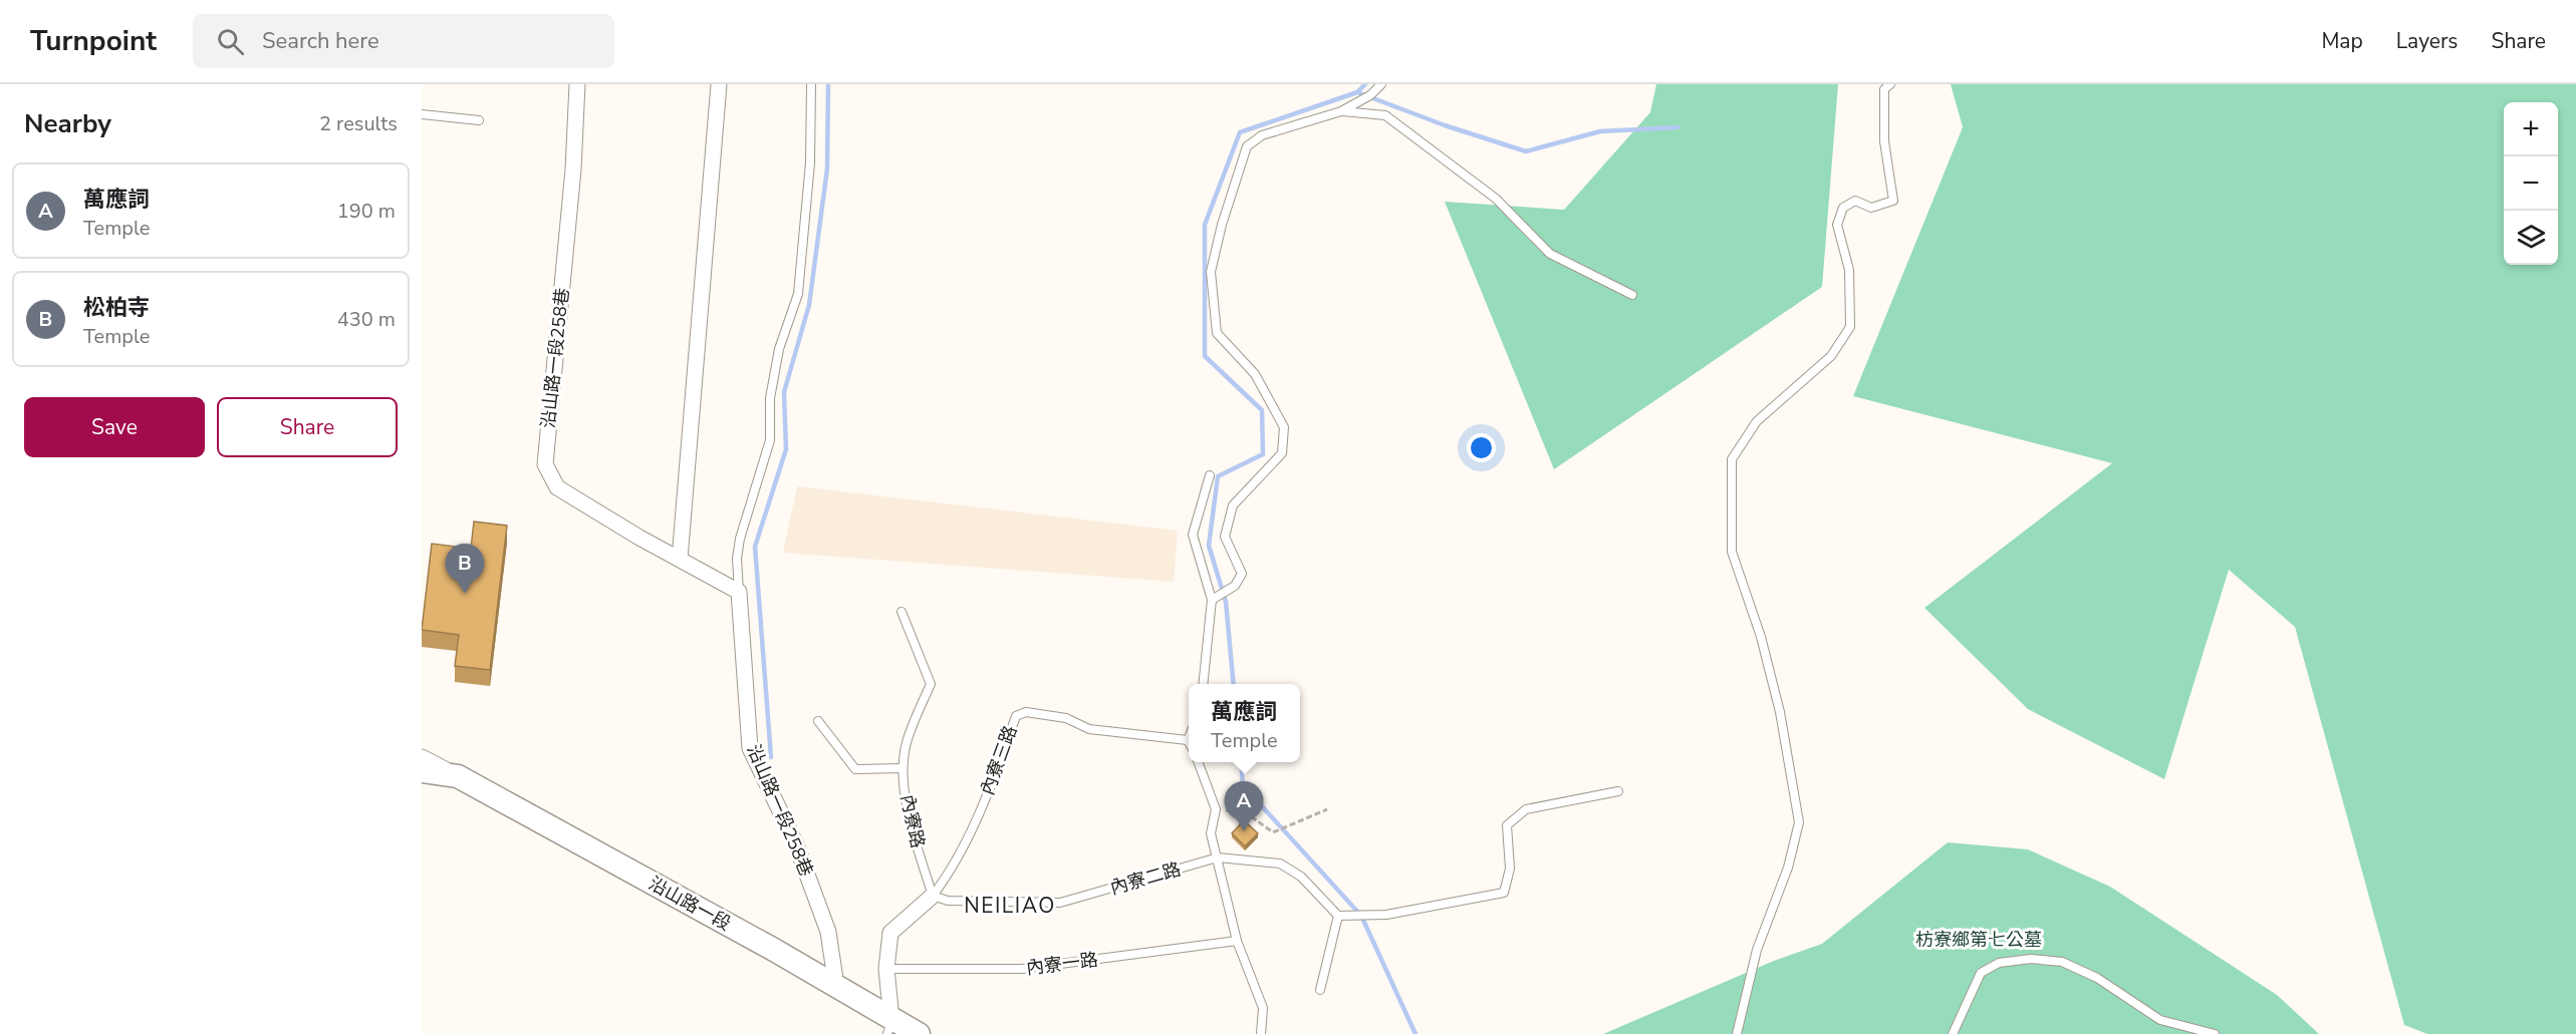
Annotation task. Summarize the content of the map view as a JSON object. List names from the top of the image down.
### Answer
{
  "streets": {
    "main road": ["沿山路一段"],
    "street": ["沿山路一段258巷"],
    "lane": [
      "內寮三路",
      "內寮路",
      "內寮二路",
      "內寮一路"
    ]
  },
  "crossings": [
    ["沿山路一段258巷", "沿山路一段"],
    ["內寮三路", "內寮路"],
    ["內寮三路", "內寮二路"],
    ["內寮路", "內寮二路"]
  ],
  "districts": ["NEILIAO"],
  "parks": ["枋寮鄉第七公墓"],
  "page": {
    "header": "Turnpoint",
    "search": "Search here",
    "nav": ["Map", "Layers", "Share"],
    "heading": ["Nearby", "2 results"],
    "map_buttons": ["+", "−"],
    "list": [
      {
        "mark": "A",
        "name": "萬應詞",
        "note": "Temple",
        "value": "190 m"
      },
      {
        "mark": "B",
        "name": "松柏寺",
        "note": "Temple",
        "value": "430 m"
      }
    ],
    "buttons": ["Save", "Share"],
    "pins": ["B", "A"],
    "popup": ["萬應詞", "Temple"]
  }
}
